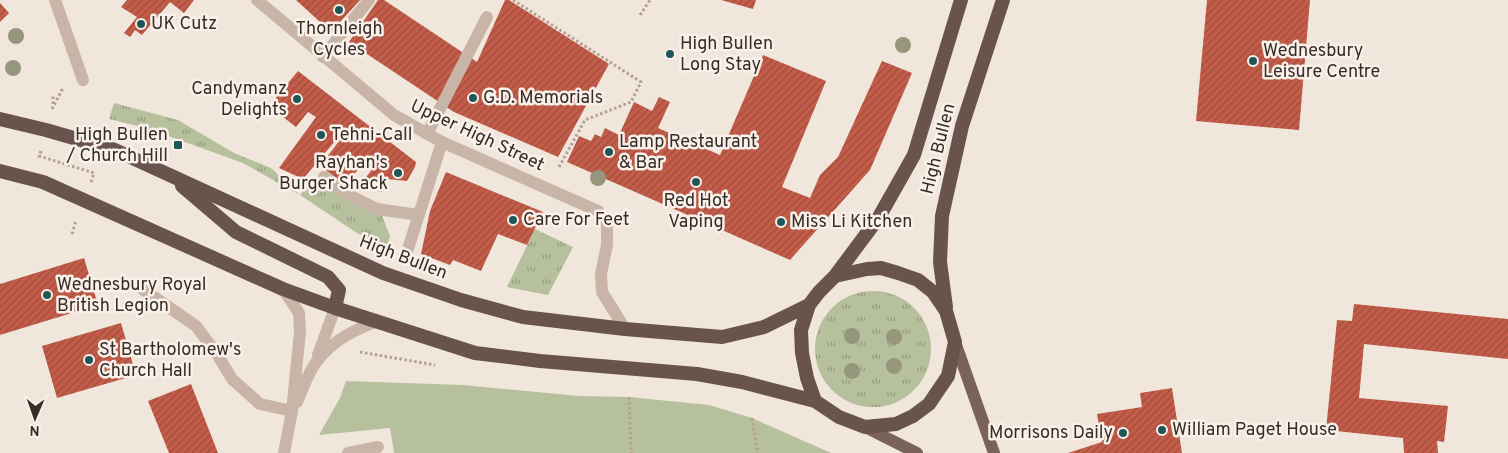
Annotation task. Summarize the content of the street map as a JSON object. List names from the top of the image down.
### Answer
{
  "streets": {
    "highway": ["High Bullen"],
    "street": ["Upper High Street"]
  },
  "crossings": [
    ["Upper High Street", "High Bullen"]
  ],
  "places": {
    "other": [
      "Thornleigh Cycles",
      "UK Cutz",
      "High Bullen Long Stay",
      "Wednesbury Leisure Centre",
      "G.D. Memorials",
      "Candymanz Delights",
      "Tehni-Call",
      "Lamp Restaurant & Bar",
      "Rayhan's Burger Shack",
      "Red Hot Vaping",
      "Care For Feet",
      "Miss Li Kitchen",
      "Wednesbury Royal British Legion",
      "St Bartholomew's Church Hall",
      "William Paget House",
      "Morrisons Daily"
    ],
    "transit": ["High Bullen / Church Hill"]
  },
  "north": "bottom"
}
